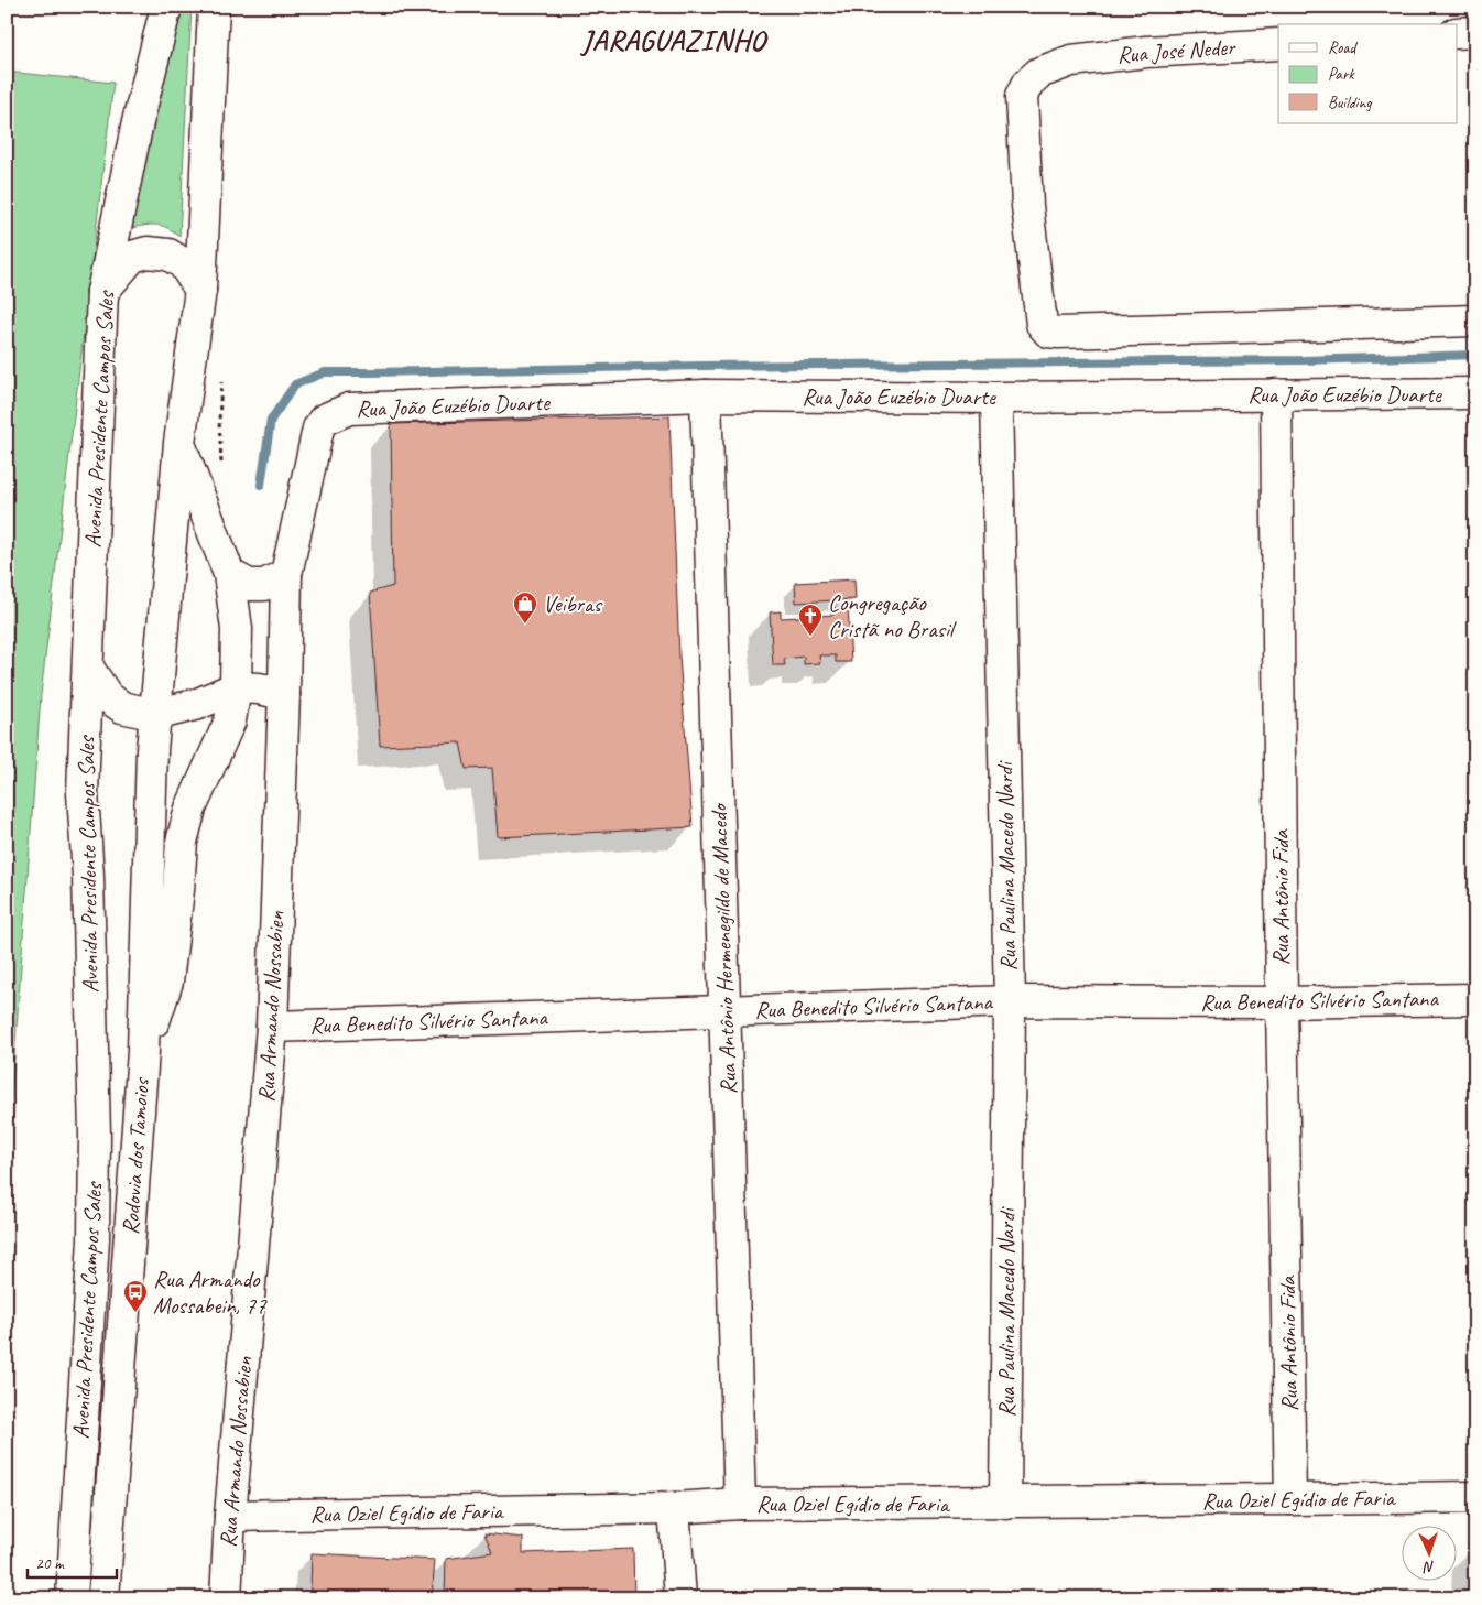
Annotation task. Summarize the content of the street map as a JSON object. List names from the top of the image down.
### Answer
{
  "streets": {
    "main road": [
      "Rua José Neder",
      "Rua João Euzébio Duarte",
      "Avenida Presidente Campos Sales",
      "Rua Paulina Macedo Nardi",
      "Rua Antônio Fida",
      "Rua Antônio Hermenegildo de Macedo",
      "Rua Benedito Silvério Santana",
      "Rua Armando Nossabien",
      "Rodovia dos Tamoios",
      "Rua Oziel Egídio de Faria"
    ]
  },
  "crossings": [
    ["Rua João Euzébio Duarte", "Rua Paulina Macedo Nardi"],
    ["Rua João Euzébio Duarte", "Rua Antônio Fida"],
    ["Rua João Euzébio Duarte", "Rua Antônio Hermenegildo de Macedo"],
    ["Rua João Euzébio Duarte", "Rua Armando Nossabien"],
    ["Rua Paulina Macedo Nardi", "Rua Benedito Silvério Santana"],
    ["Rua Paulina Macedo Nardi", "Rua Oziel Egídio de Faria"],
    ["Rua Antônio Fida", "Rua Benedito Silvério Santana"],
    ["Rua Antônio Fida", "Rua Oziel Egídio de Faria"],
    ["Rua Antônio Hermenegildo de Macedo", "Rua Benedito Silvério Santana"],
    ["Rua Antônio Hermenegildo de Macedo", "Rua Oziel Egídio de Faria"],
    ["Rua Benedito Silvério Santana", "Rua Armando Nossabien"],
    ["Rua Armando Nossabien", "Rua Oziel Egídio de Faria"]
  ],
  "districts": ["JARAGUAZINHO"],
  "places": {
    "shop": ["Veibras"],
    "church": ["Congregação Cristã no Brasil"],
    "bus stop": ["Rua Armando Mossabein, 77"]
  },
  "legend": ["Road", "Park", "Building"],
  "scale_bar": "20 m",
  "north": "bottom"
}
